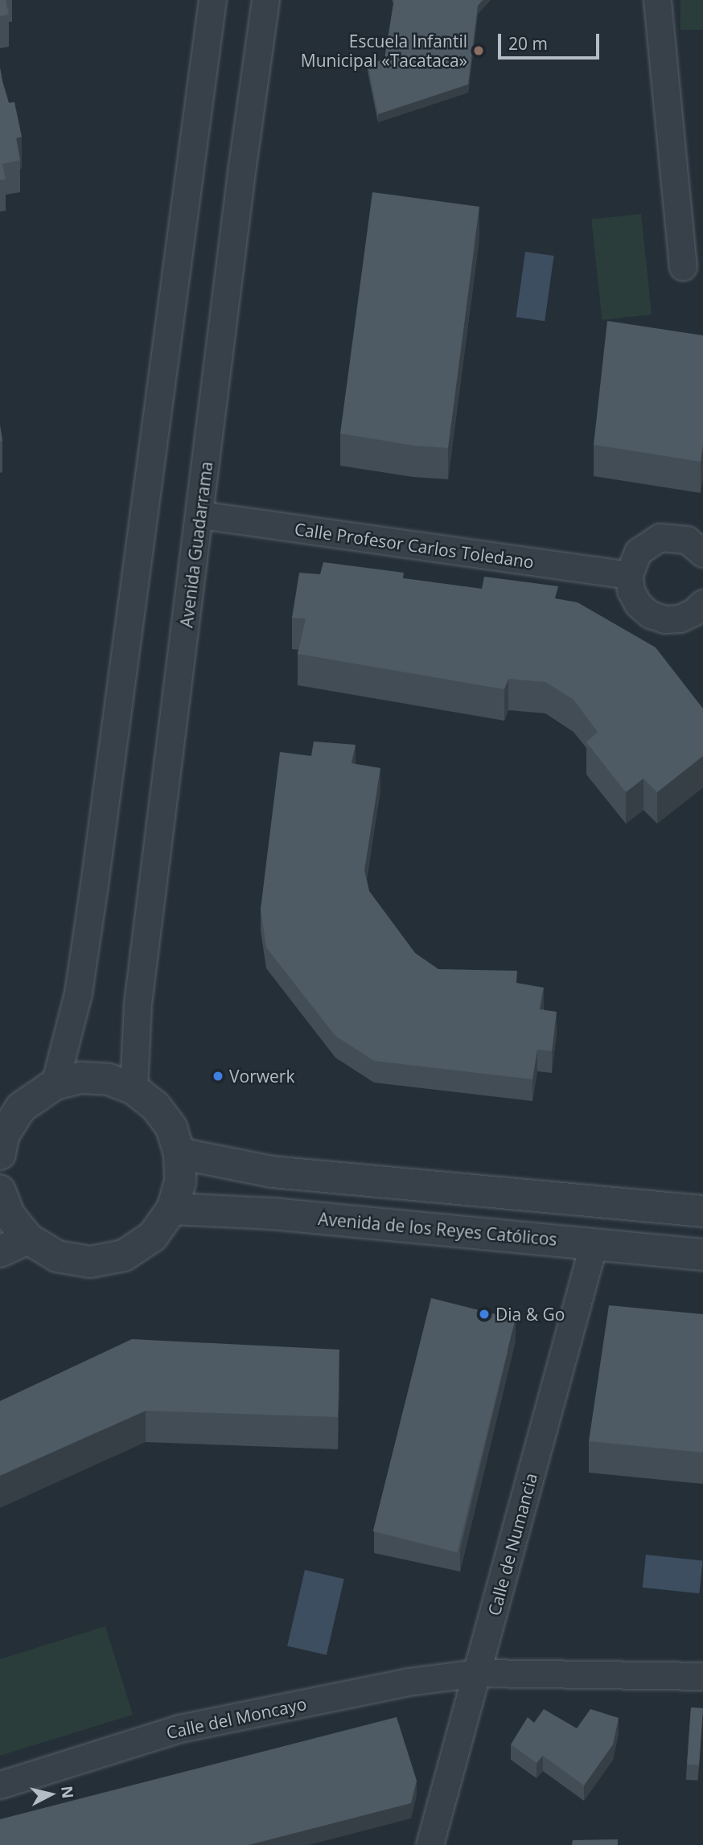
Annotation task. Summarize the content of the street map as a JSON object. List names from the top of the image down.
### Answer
{
  "streets": {
    "street": [
      "Avenida Guadarrama",
      "Calle Profesor Carlos Toledano",
      "Avenida de los Reyes Católicos",
      "Calle de Numancia",
      "Calle del Moncayo"
    ]
  },
  "crossings": [
    ["Avenida Guadarrama", "Calle Profesor Carlos Toledano"],
    ["Avenida de los Reyes Católicos", "Calle de Numancia"],
    ["Calle de Numancia", "Calle del Moncayo"]
  ],
  "places": ["Escuela Infantil Municipal «Tacataca»", "Vorwerk", "Dia & Go"],
  "scale_bar": "20 m",
  "north": "right"
}
